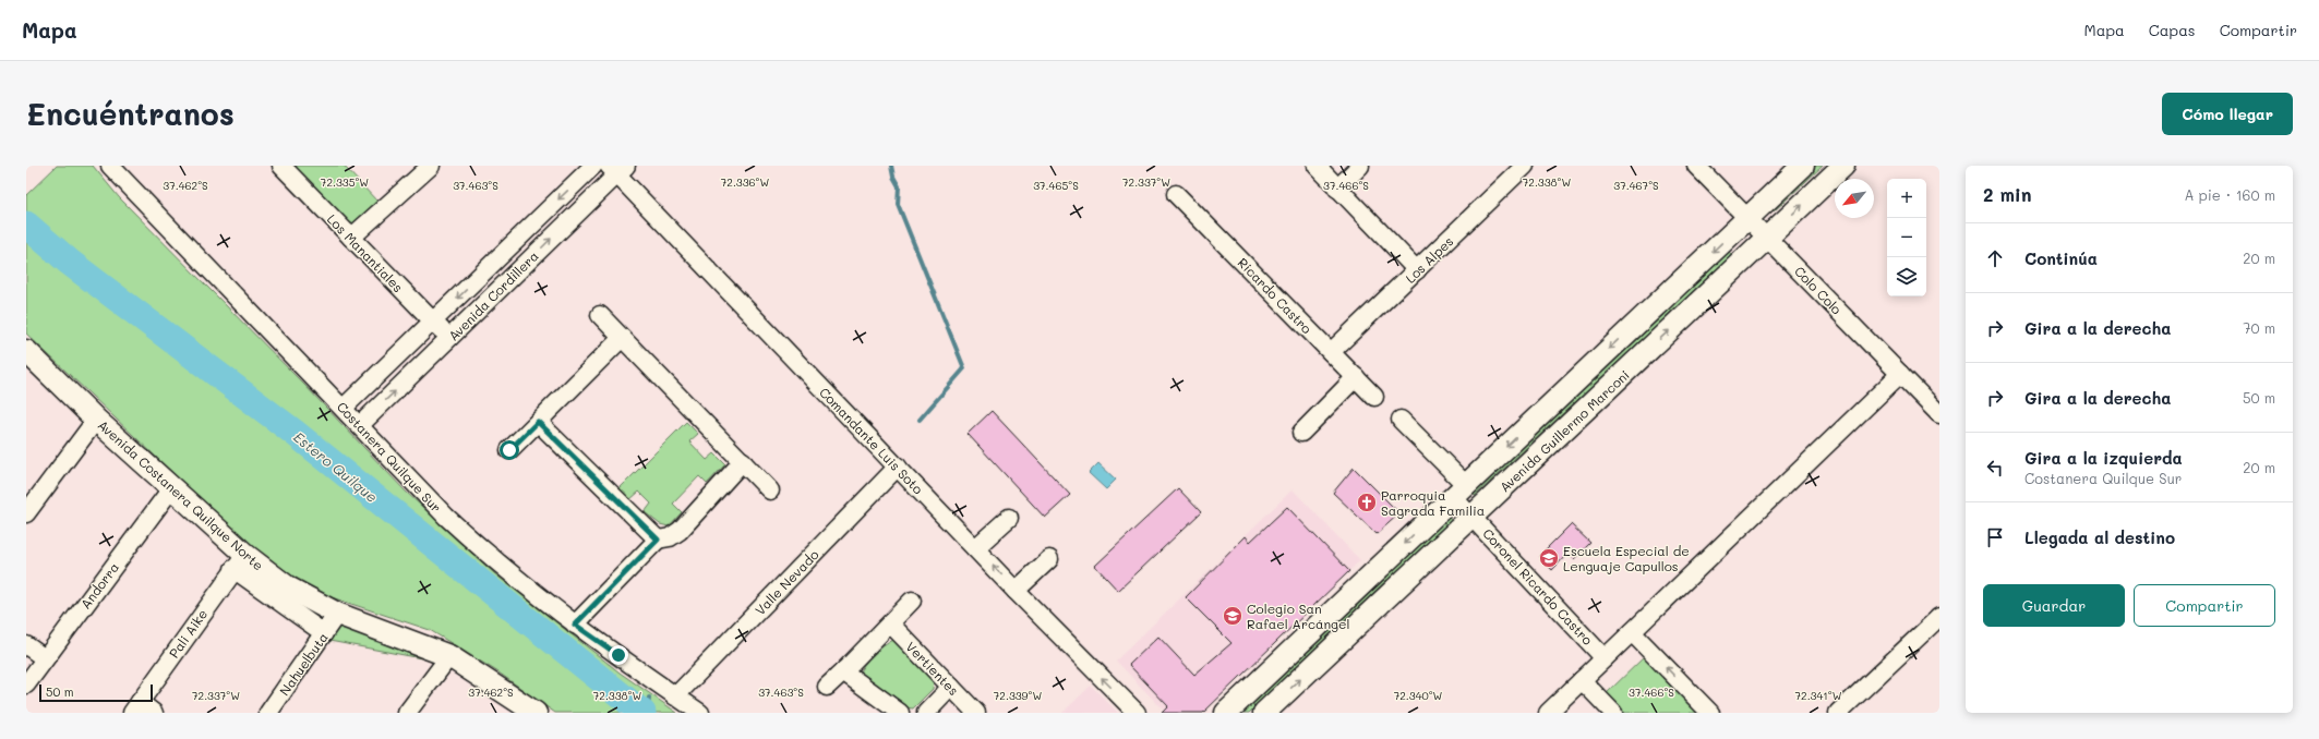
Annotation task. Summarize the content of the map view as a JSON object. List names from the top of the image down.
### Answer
{
  "streets": {
    "main road": ["Avenida Guillermo Marconi", "Avenida Costanera Quilque Norte"],
    "street": [
      "Los Manantiales",
      "Los Alpes",
      "Colo Colo",
      "Avenida Cordillera",
      "Ricardo Castro",
      "Comandante Luis Soto",
      "Costanera Quilque Sur",
      "Valle Nevado",
      "Andorra",
      "Coronel Ricardo Castro",
      "Pali Aike",
      "Nahuelbuta",
      "Vertientes"
    ]
  },
  "crossings": [
    ["Los Manantiales", "Avenida Cordillera"],
    ["Los Alpes", "Ricardo Castro"],
    ["Colo Colo", "Avenida Guillermo Marconi"],
    ["Avenida Cordillera", "Comandante Luis Soto"],
    ["Avenida Cordillera", "Costanera Quilque Sur"],
    ["Avenida Guillermo Marconi", "Coronel Ricardo Castro"],
    ["Comandante Luis Soto", "Valle Nevado"],
    ["Costanera Quilque Sur", "Valle Nevado"],
    ["Avenida Costanera Quilque Norte", "Andorra"],
    ["Avenida Costanera Quilque Norte", "Pali Aike"],
    ["Avenida Costanera Quilque Norte", "Nahuelbuta"]
  ],
  "water": ["Estero Quilque"],
  "places": {
    "church": ["Parroquia Sagrada Familia"],
    "school or university": ["Escuela Especial de Lenguaje Capullos", "Colegio San Rafael Arcángel"]
  },
  "scale_bar": "50 m",
  "north": "bottom left",
  "page": {
    "header": "Mapa",
    "nav": ["Mapa", "Capas", "Compartir"],
    "buttons": [
      "Cómo llegar",
      ["Guardar", "Compartir"]
    ],
    "title": "Encuéntranos",
    "heading": ["2 min", "A pie · 160 m"],
    "map_buttons": ["+", "−"],
    "list": [
      ["Continúa", "20 m"],
      ["Gira a la derecha", "70 m"],
      ["Gira a la derecha", "50 m"],
      ["Gira a la izquierda", "Costanera Quilque Sur", "20 m"],
      "Llegada al destino"
    ],
    "scale": "50 m"
  },
  "coordinates": [
    "72.335°W",
    "72.336°W",
    "72.337°W",
    "72.338°W",
    "37.462°S",
    "37.465°S",
    "37.466°S",
    "37.467°S",
    "37.463°S",
    "72.339°W",
    "72.340°W",
    "72.341°W"
  ]
}
